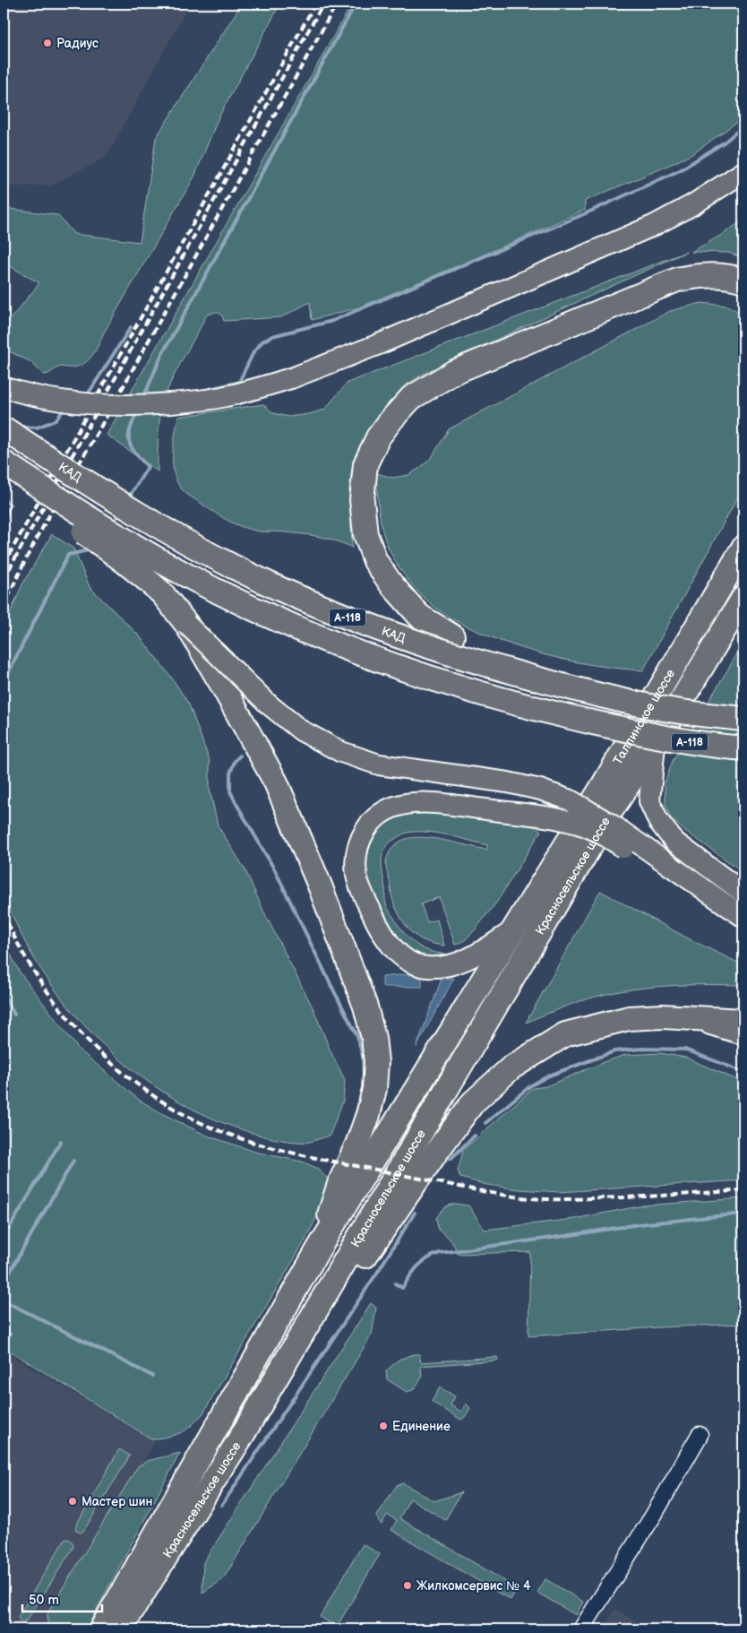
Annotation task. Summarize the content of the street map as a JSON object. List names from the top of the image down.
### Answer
{
  "streets": {
    "highway": [
      "КАД",
      "А-118",
      "Таллинское шоссе",
      "Красносельское шоссе"
    ]
  },
  "crossings": [
    ["Таллинское шоссе", "Красносельское шоссе"]
  ],
  "places": [
    "Радиус",
    "Единение",
    "Мастер шин",
    "Жилкомсервис № 4"
  ],
  "scale_bar": "50 m"
}
